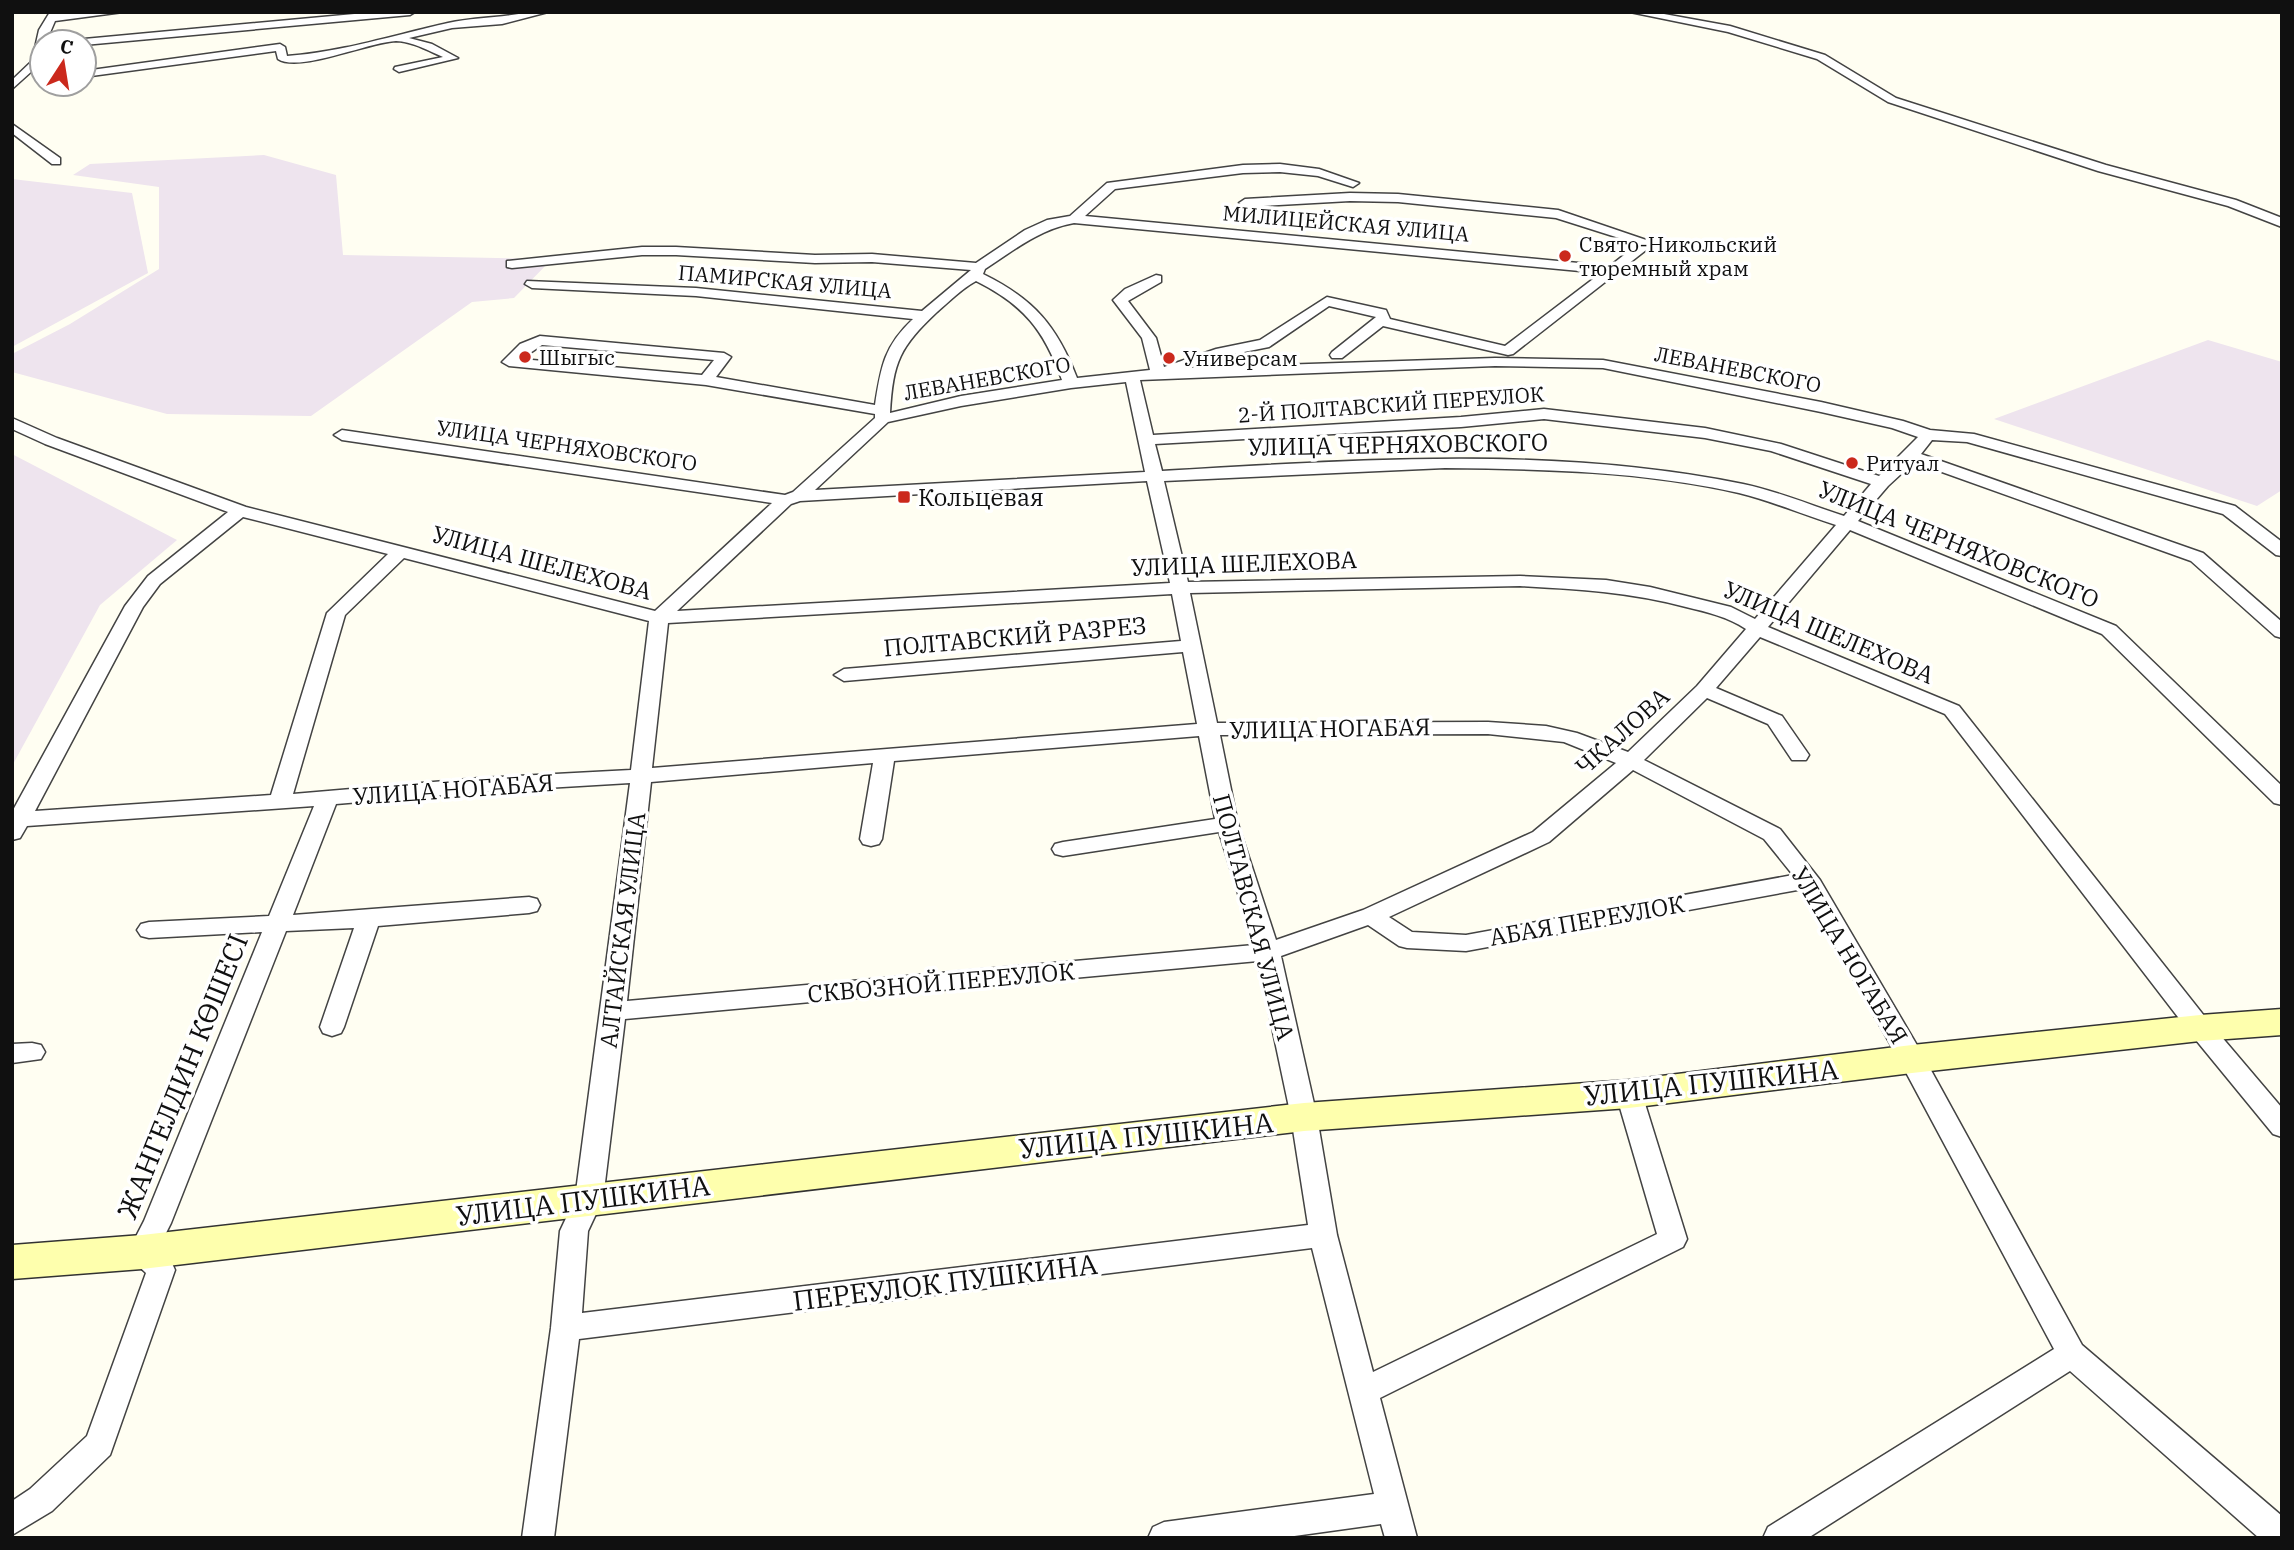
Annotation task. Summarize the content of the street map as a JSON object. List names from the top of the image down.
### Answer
{
  "streets": {
    "street": [
      "МИЛИЦЕЙСКАЯ УЛИЦА",
      "ПАМИРСКАЯ УЛИЦА",
      "ЛЕВАНЕВСКОГО",
      "2-Й ПОЛТАВСКИЙ ПЕРЕУЛОК",
      "УЛИЦА ЧЕРНЯХОВСКОГО",
      "УЛИЦА ШЕЛЕХОВА",
      "ПОЛТАВСКИЙ РАЗРЕЗ",
      "УЛИЦА НОГАБАЯ",
      "ЧКАЛОВА",
      "ПОЛТАВСКАЯ УЛИЦА",
      "АБАЯ ПЕРЕУЛОК",
      "АЛТАЙСКАЯ УЛИЦА",
      "СКВОЗНОЙ ПЕРЕУЛОК",
      "ЖАНГЕЛДИН КӨШЕСІ",
      "УЛИЦА ПУШКИНА",
      "ПЕРЕУЛОК ПУШКИНА"
    ]
  },
  "crossings": [
    ["МИЛИЦЕЙСКАЯ УЛИЦА", "ПАМИРСКАЯ УЛИЦА"],
    ["МИЛИЦЕЙСКАЯ УЛИЦА", "ЛЕВАНЕВСКОГО"],
    ["ПАМИРСКАЯ УЛИЦА", "ЛЕВАНЕВСКОГО"],
    ["ЛЕВАНЕВСКОГО", "ЧКАЛОВА"],
    ["ЛЕВАНЕВСКОГО", "ПОЛТАВСКАЯ УЛИЦА"],
    ["2-Й ПОЛТАВСКИЙ ПЕРЕУЛОК", "ЧКАЛОВА"],
    ["2-Й ПОЛТАВСКИЙ ПЕРЕУЛОК", "ПОЛТАВСКАЯ УЛИЦА"],
    ["УЛИЦА ЧЕРНЯХОВСКОГО", "ЧКАЛОВА"],
    ["УЛИЦА ЧЕРНЯХОВСКОГО", "ПОЛТАВСКАЯ УЛИЦА"],
    ["УЛИЦА ШЕЛЕХОВА", "ЧКАЛОВА"],
    ["УЛИЦА ШЕЛЕХОВА", "ПОЛТАВСКАЯ УЛИЦА"],
    ["УЛИЦА ШЕЛЕХОВА", "АЛТАЙСКАЯ УЛИЦА"],
    ["УЛИЦА ШЕЛЕХОВА", "УЛИЦА ПУШКИНА"],
    ["ПОЛТАВСКИЙ РАЗРЕЗ", "ПОЛТАВСКАЯ УЛИЦА"],
    ["УЛИЦА НОГАБАЯ", "ЧКАЛОВА"],
    ["УЛИЦА НОГАБАЯ", "ПОЛТАВСКАЯ УЛИЦА"],
    ["УЛИЦА НОГАБАЯ", "АБАЯ ПЕРЕУЛОК"],
    ["УЛИЦА НОГАБАЯ", "АЛТАЙСКАЯ УЛИЦА"],
    ["УЛИЦА НОГАБАЯ", "ЖАНГЕЛДИН КӨШЕСІ"],
    ["УЛИЦА НОГАБАЯ", "УЛИЦА ПУШКИНА"],
    ["ЧКАЛОВА", "ПОЛТАВСКАЯ УЛИЦА"],
    ["ЧКАЛОВА", "АБАЯ ПЕРЕУЛОК"],
    ["ЧКАЛОВА", "СКВОЗНОЙ ПЕРЕУЛОК"],
    ["ПОЛТАВСКАЯ УЛИЦА", "СКВОЗНОЙ ПЕРЕУЛОК"],
    ["ПОЛТАВСКАЯ УЛИЦА", "УЛИЦА ПУШКИНА"],
    ["ПОЛТАВСКАЯ УЛИЦА", "ПЕРЕУЛОК ПУШКИНА"],
    ["АЛТАЙСКАЯ УЛИЦА", "СКВОЗНОЙ ПЕРЕУЛОК"],
    ["АЛТАЙСКАЯ УЛИЦА", "УЛИЦА ПУШКИНА"],
    ["АЛТАЙСКАЯ УЛИЦА", "ПЕРЕУЛОК ПУШКИНА"],
    ["ЖАНГЕЛДИН КӨШЕСІ", "УЛИЦА ПУШКИНА"]
  ],
  "places": {
    "other": [
      "Свято-Никольский тюремный храм",
      "Шыгыс",
      "Универсам",
      "Ритуал"
    ],
    "transit": ["Кольцевая"]
  },
  "north": "top"
}
